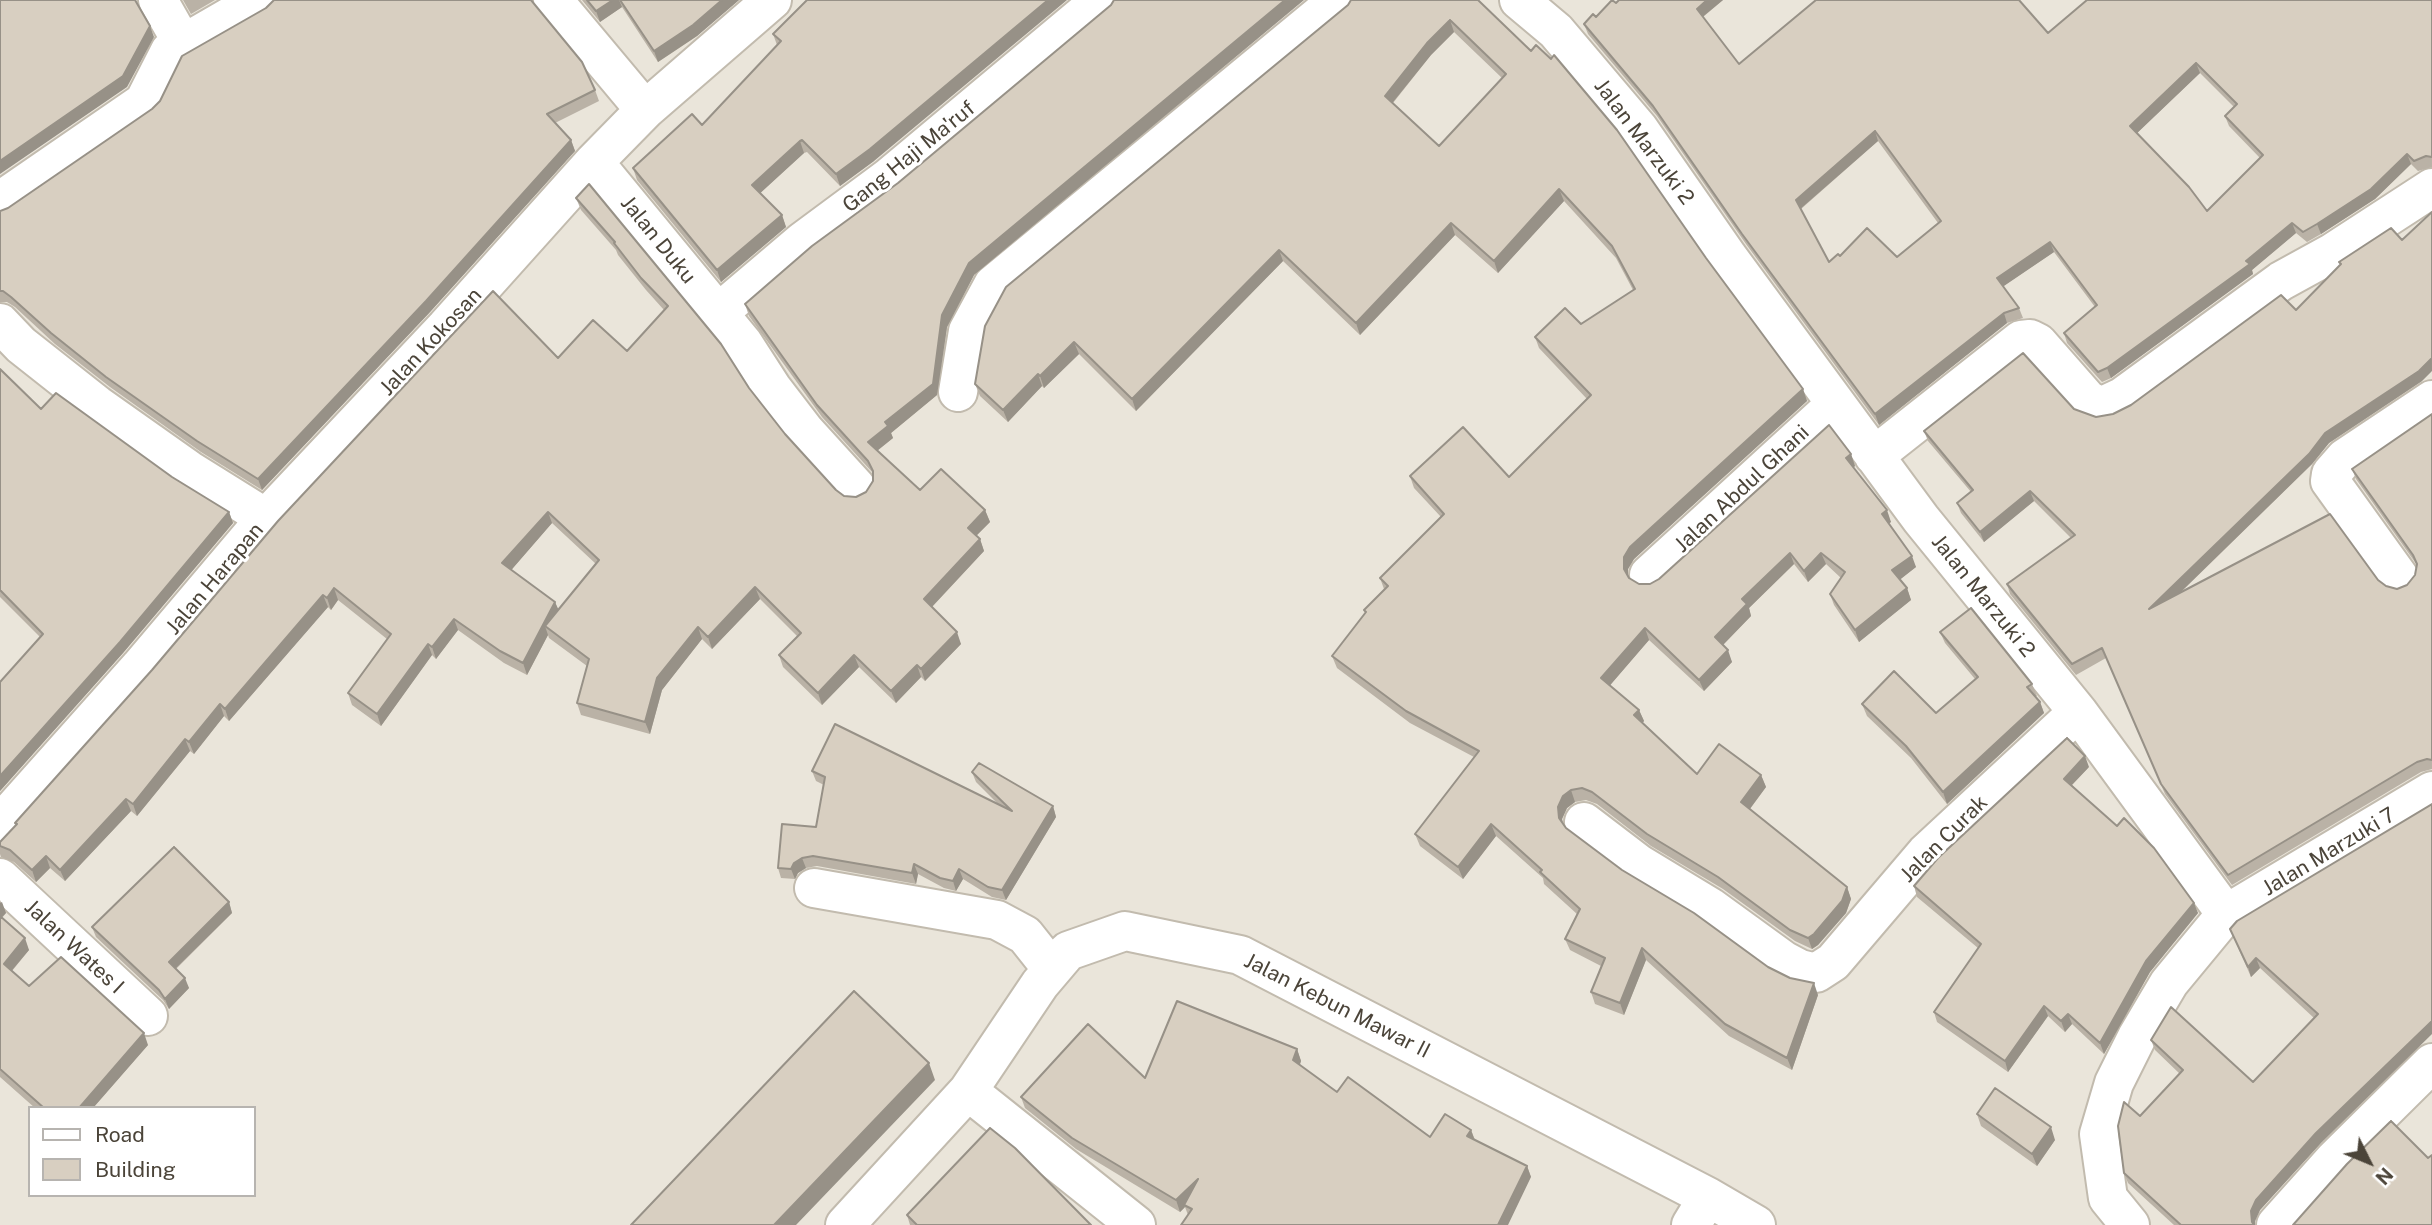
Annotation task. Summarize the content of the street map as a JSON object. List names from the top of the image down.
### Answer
{
  "streets": {
    "street": [
      "Jalan Marzuki 2",
      "Gang Haji Ma'ruf",
      "Jalan Duku",
      "Jalan Kokosan",
      "Jalan Abdul Ghani",
      "Jalan Harapan",
      "Jalan Curak",
      "Jalan Marzuki 7",
      "Jalan Wates I",
      "Jalan Kebun Mawar II"
    ]
  },
  "crossings": [
    ["Jalan Marzuki 2", "Jalan Abdul Ghani"],
    ["Jalan Marzuki 2", "Jalan Curak"],
    ["Jalan Marzuki 2", "Jalan Marzuki 7"],
    ["Gang Haji Ma'ruf", "Jalan Duku"],
    ["Jalan Duku", "Jalan Kokosan"],
    ["Jalan Kokosan", "Jalan Harapan"]
  ],
  "legend": ["Road", "Building"],
  "north": "bottom right"
}
